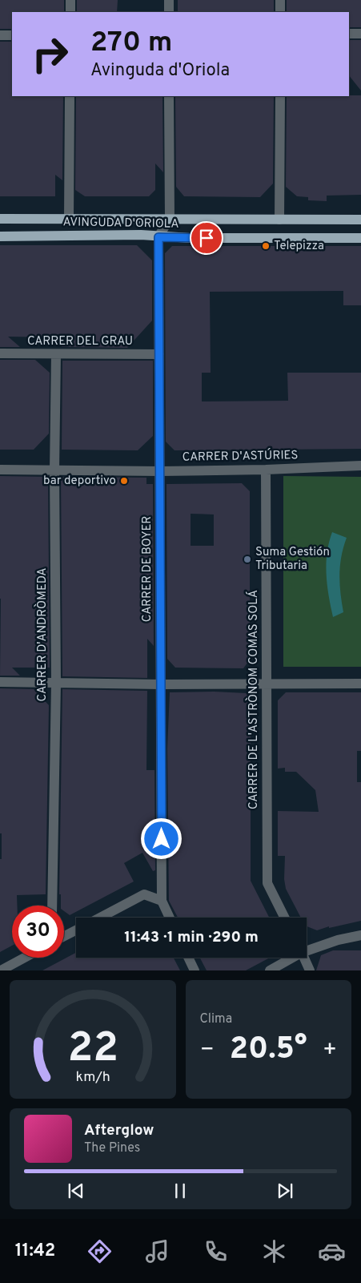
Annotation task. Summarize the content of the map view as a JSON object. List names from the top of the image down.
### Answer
{
  "streets": {
    "main road": ["AVINGUDA D'ORIOLA"],
    "street": [
      "CARRER DEL GRAU",
      "CARRER D'ASTÚRIES",
      "CARRER DE BOYER",
      "CARRER D'ANDRÒMEDA",
      "CARRER DE L'ASTRÒNOM COMAS SOLÁ"
    ]
  },
  "crossings": [
    ["AVINGUDA D'ORIOLA", "CARRER DE BOYER"],
    ["CARRER DEL GRAU", "CARRER DE BOYER"],
    ["CARRER DEL GRAU", "CARRER D'ANDRÒMEDA"],
    ["CARRER D'ASTÚRIES", "CARRER DE BOYER"],
    ["CARRER D'ASTÚRIES", "CARRER D'ANDRÒMEDA"],
    ["CARRER D'ASTÚRIES", "CARRER DE L'ASTRÒNOM COMAS SOLÁ"]
  ],
  "places": ["Telepizza", "bar deportivo", "Suma Gestión Tributaria"],
  "page": {
    "turn": ["270 m", "Avinguda d'Oriola"],
    "limit": "30",
    "trip": "11:43 · 1 min · 290 m",
    "tile": "Clima",
    "heat": ["−", "20.5°", "+"],
    "song": ["Afterglow", "The Pines"],
    "tabs": "11:42",
    "gauge": ["22", "km/h"]
  }
}
